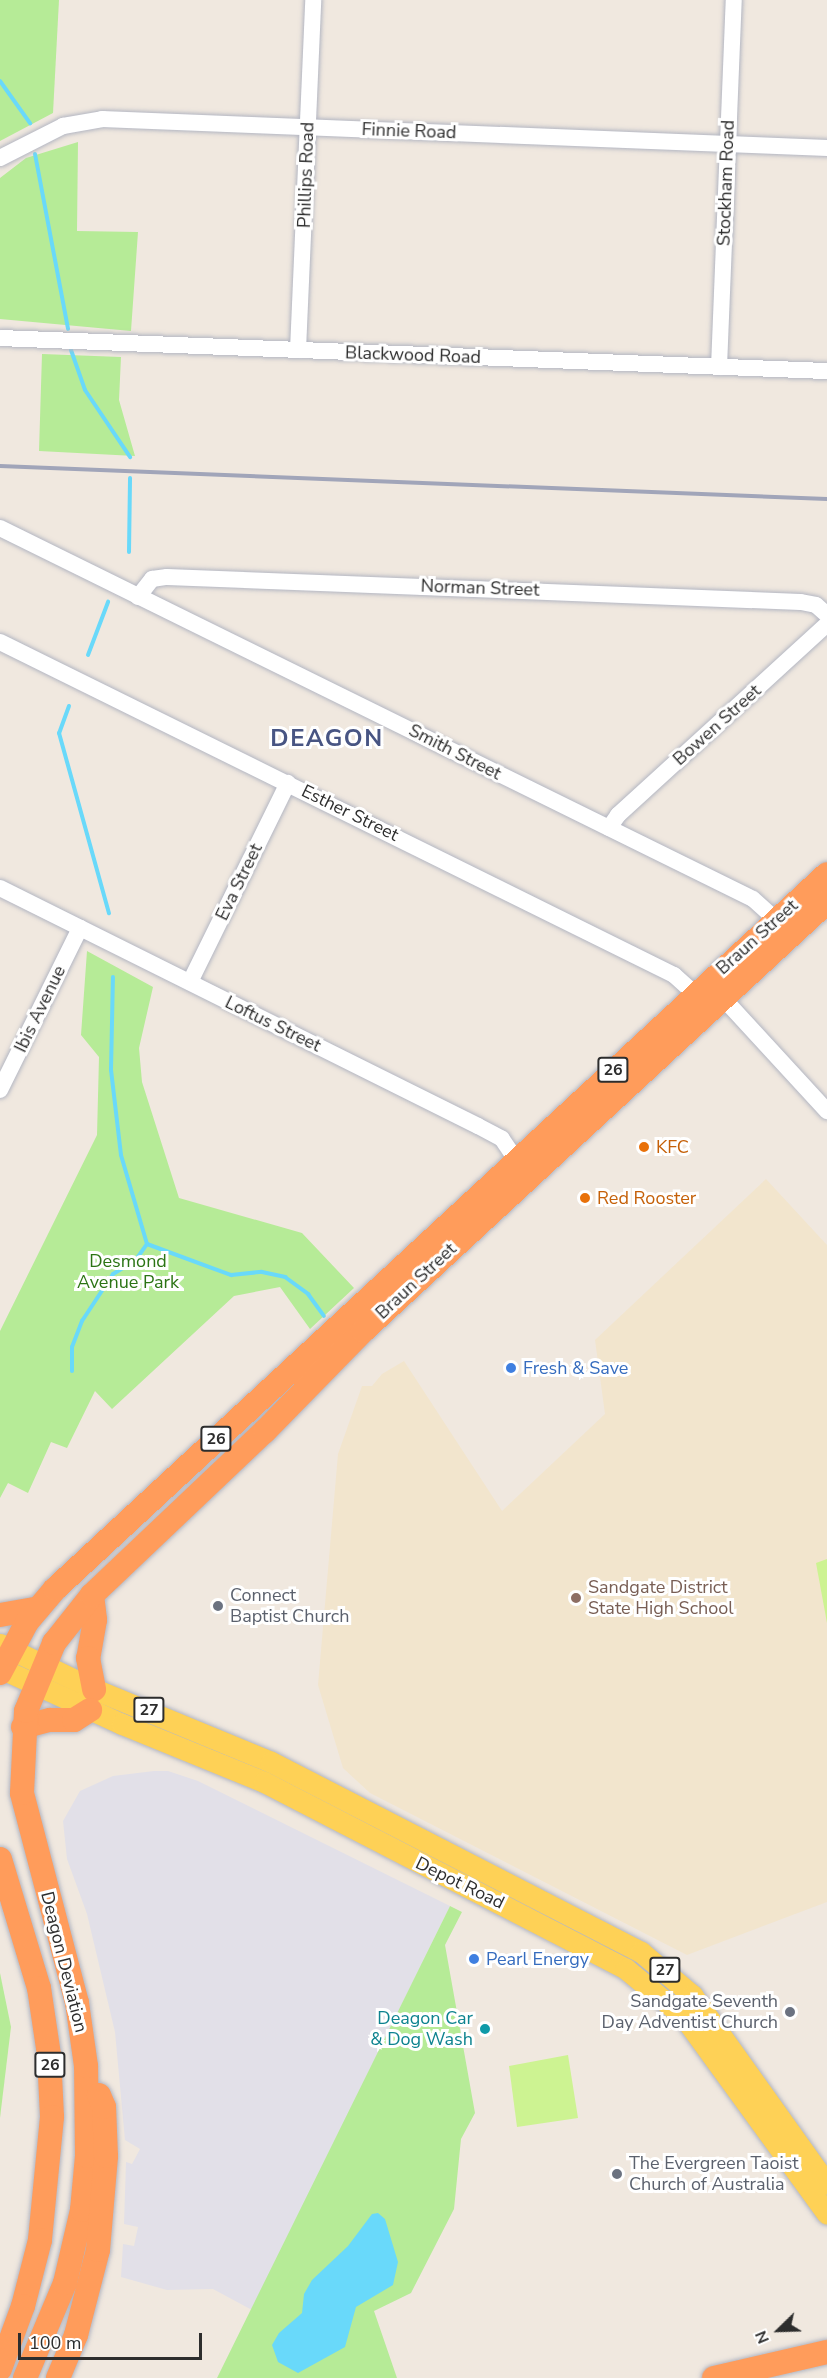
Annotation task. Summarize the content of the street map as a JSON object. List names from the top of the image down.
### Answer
{
  "streets": {
    "highway": ["Braun Street", "26", "Deagon Deviation"],
    "main road": ["27", "Depot Road"],
    "street": [
      "Finnie Road",
      "Phillips Road",
      "Stockham Road",
      "Blackwood Road",
      "Norman Street",
      "Bowen Street",
      "Smith Street",
      "Esther Street",
      "Eva Street",
      "Ibis Avenue",
      "Loftus Street"
    ]
  },
  "crossings": [
    ["Finnie Road", "Phillips Road"],
    ["Finnie Road", "Stockham Road"],
    ["Phillips Road", "Blackwood Road"],
    ["Stockham Road", "Blackwood Road"],
    ["Norman Street", "Smith Street"],
    ["Bowen Street", "Smith Street"],
    ["Smith Street", "Braun Street"],
    ["Esther Street", "Eva Street"],
    ["Esther Street", "Braun Street"],
    ["Eva Street", "Loftus Street"],
    ["Braun Street", "Loftus Street"],
    ["Braun Street", "26"],
    ["Braun Street", "Depot Road"],
    ["Braun Street", "Deagon Deviation"],
    ["Ibis Avenue", "Loftus Street"],
    ["26", "Depot Road"],
    ["Depot Road", "Deagon Deviation"]
  ],
  "districts": ["DEAGON"],
  "parks": ["Desmond Avenue Park"],
  "places": [
    "KFC",
    "Red Rooster",
    "Fresh & Save",
    "Sandgate District State High School",
    "Connect Baptist Church",
    "Pearl Energy",
    "Sandgate Seventh Day Adventist Church",
    "Deagon Car & Dog Wash",
    "The Evergreen Taoist Church of Australia"
  ],
  "scale_bar": "100 m",
  "north": "bottom left"
}
